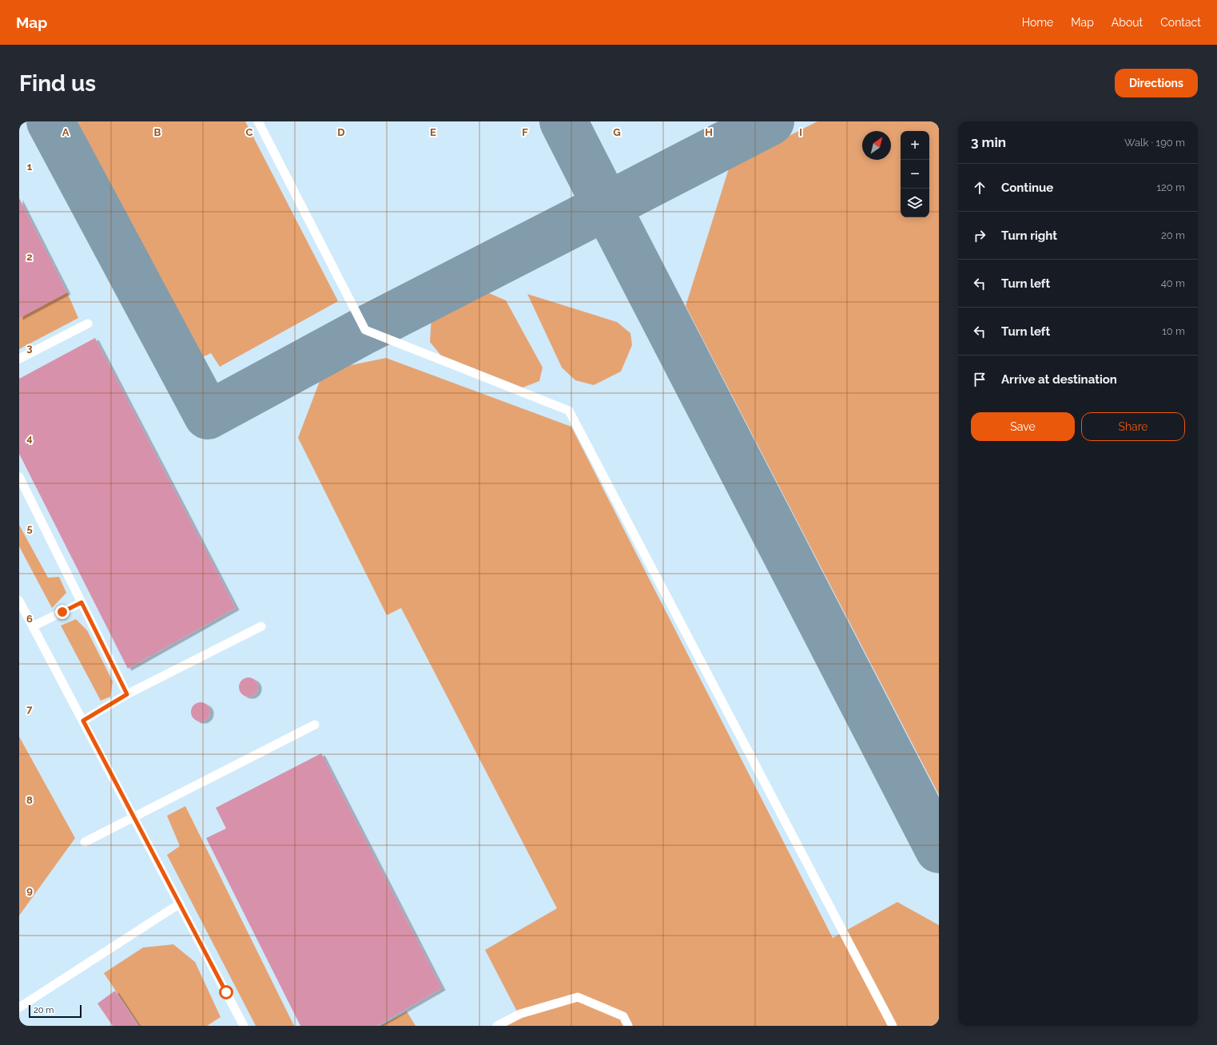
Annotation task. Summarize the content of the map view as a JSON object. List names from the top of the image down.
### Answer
{
  "scale_bar": "20 m",
  "north": "top right",
  "page": {
    "header": "Map",
    "nav": [
      "Home",
      "Map",
      "About",
      "Contact"
    ],
    "buttons": [
      "Directions",
      ["Save", "Share"]
    ],
    "title": "Find us",
    "heading": ["3 min", "Walk · 190 m"],
    "map_buttons": ["+", "−"],
    "list": [
      ["Continue", "120 m"],
      ["Turn right", "20 m"],
      ["Turn left", "40 m"],
      ["Turn left", "10 m"],
      "Arrive at destination"
    ],
    "scale": "20 m"
  },
  "grid": {
    "columns": [
      "A",
      "B",
      "C",
      "D",
      "E",
      "F",
      "G",
      "H",
      "I"
    ],
    "rows": [
      "1",
      "2",
      "3",
      "4",
      "5",
      "6",
      "7",
      "8",
      "9"
    ]
  }
}
